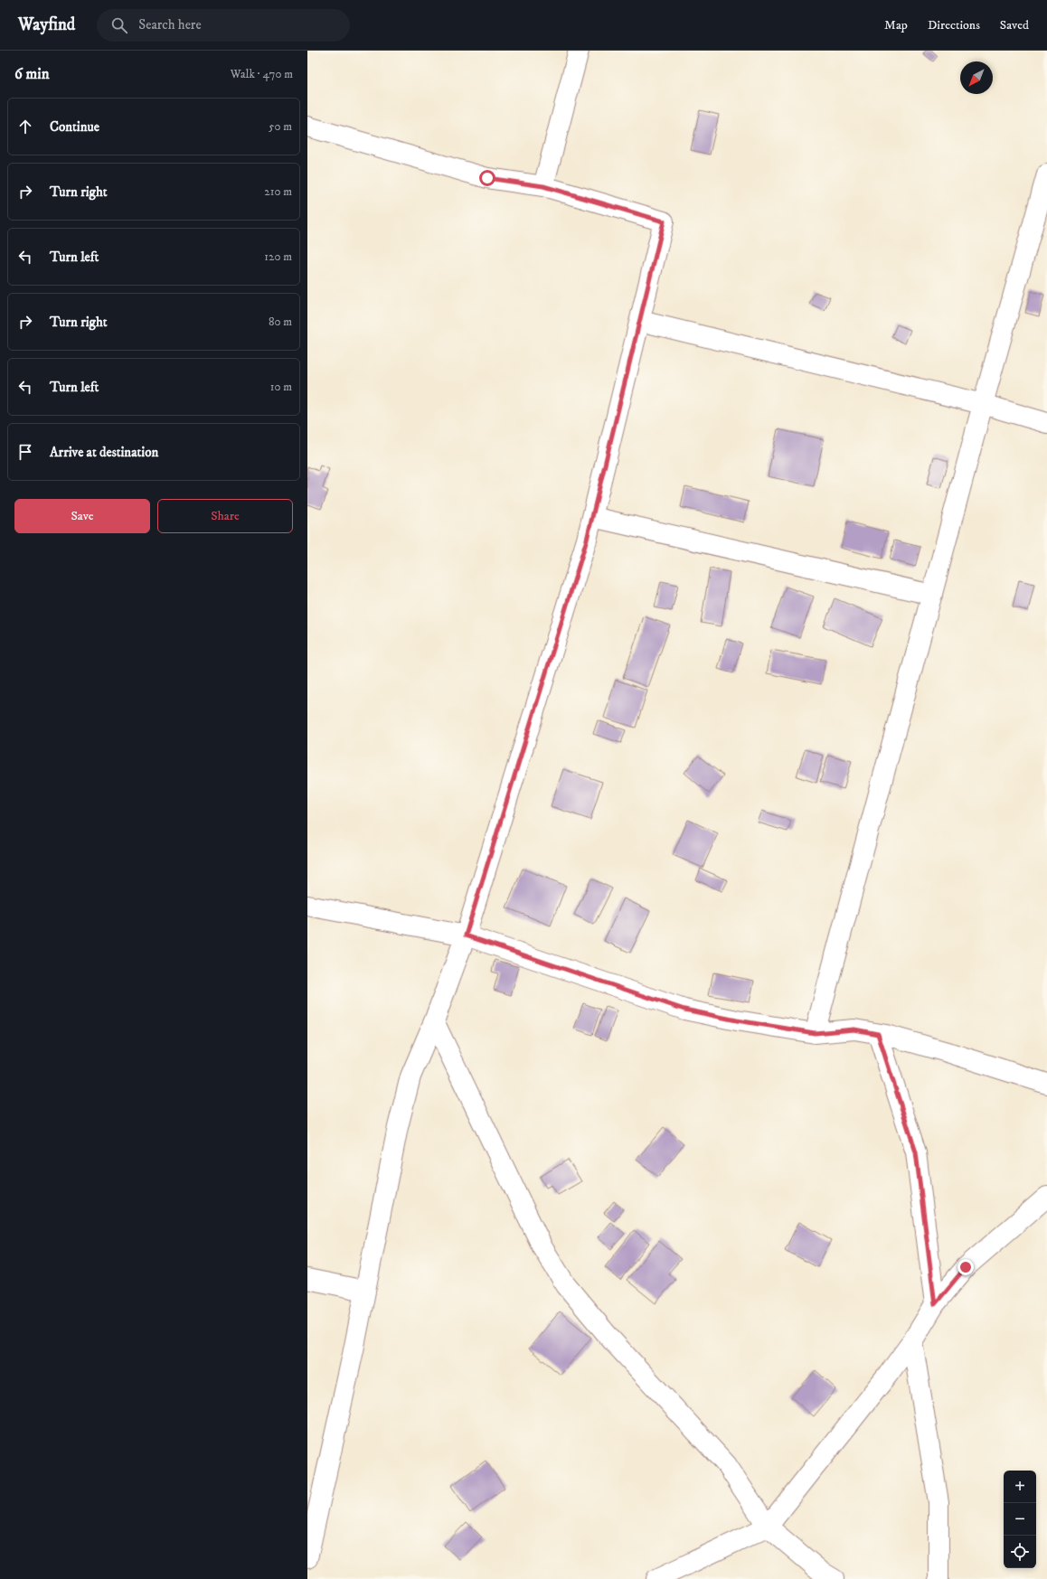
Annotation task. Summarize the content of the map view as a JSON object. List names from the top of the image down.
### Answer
{
  "north": "bottom left",
  "page": {
    "header": "Wayfind",
    "search": "Search here",
    "nav": ["Map", "Directions", "Saved"],
    "heading": ["6 min", "Walk · 470 m"],
    "list": [
      ["Continue", "50 m"],
      ["Turn right", "210 m"],
      ["Turn left", "120 m"],
      ["Turn right", "80 m"],
      ["Turn left", "10 m"],
      "Arrive at destination"
    ],
    "buttons": ["Save", "Share"],
    "map_buttons": ["+", "−"]
  }
}
